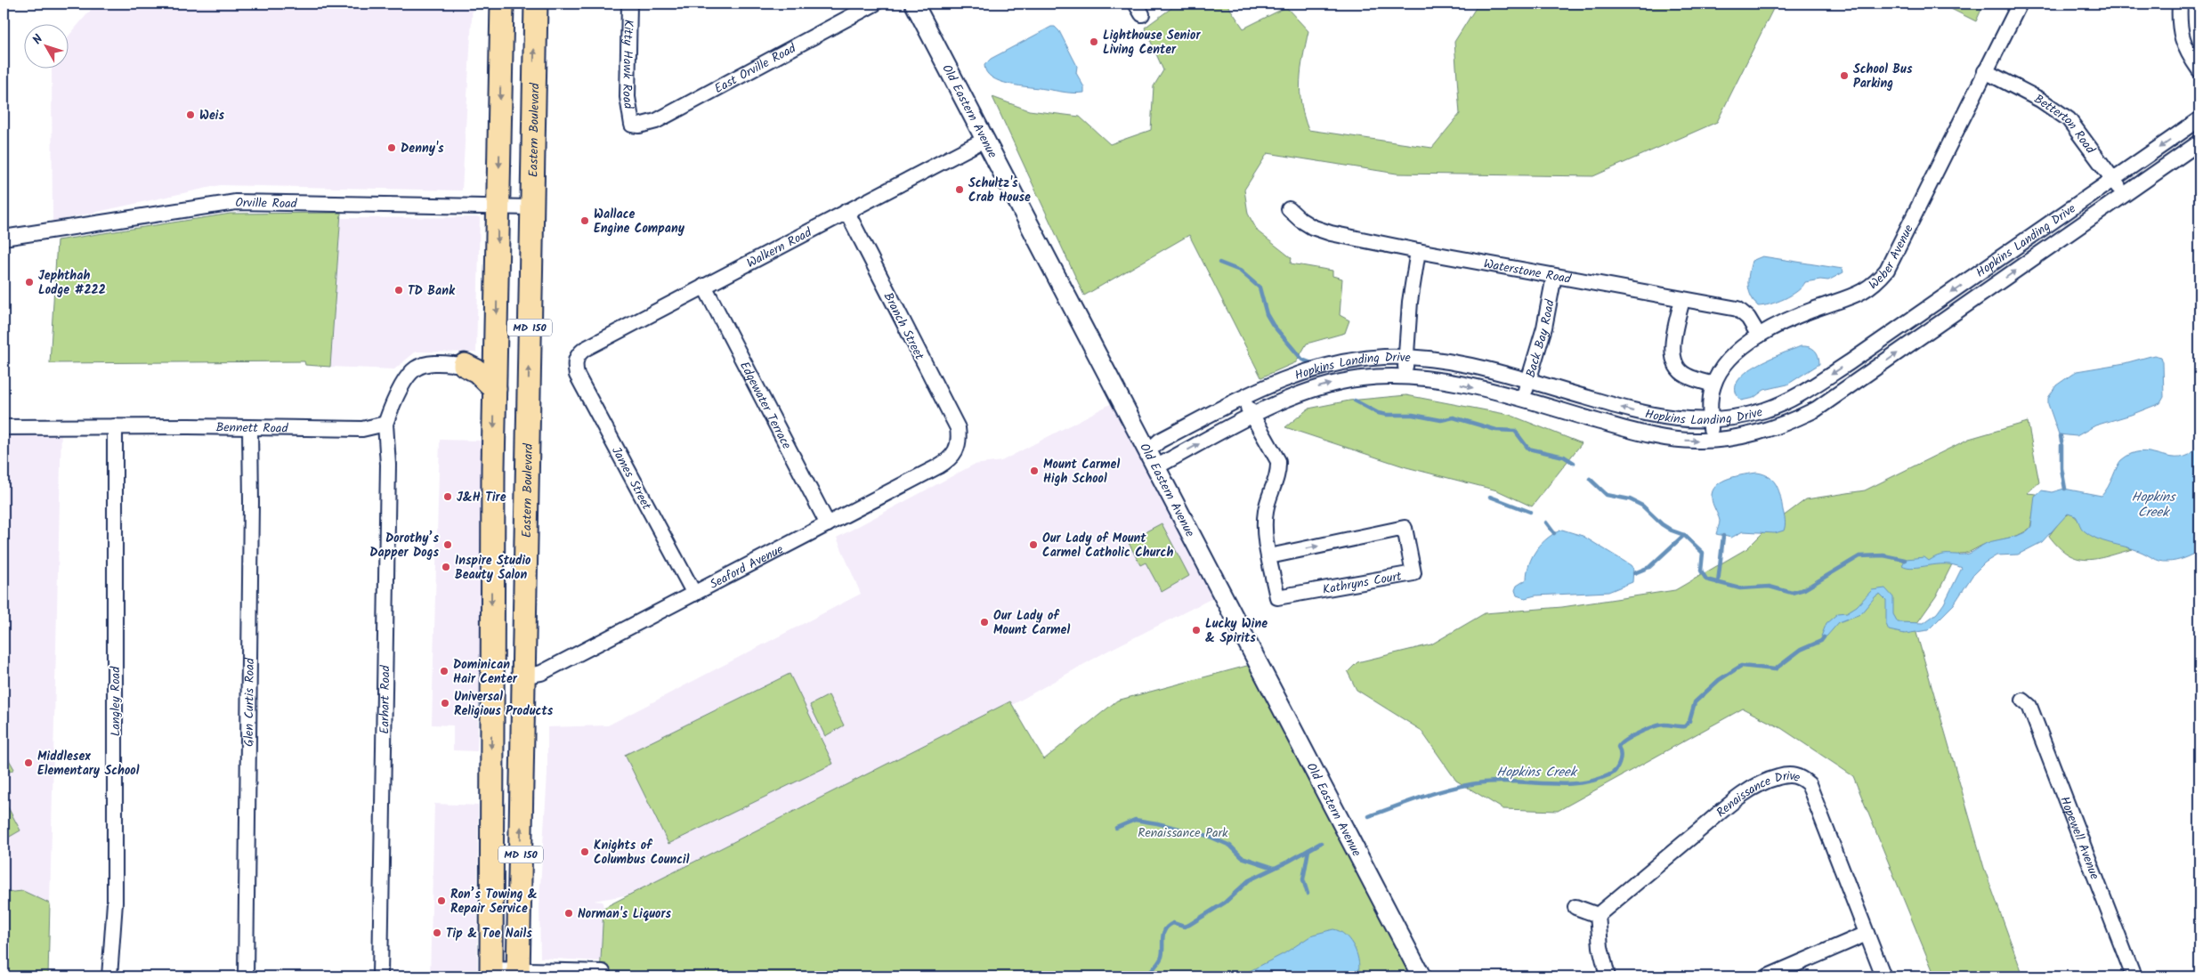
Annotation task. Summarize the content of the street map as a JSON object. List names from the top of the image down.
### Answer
{
  "streets": {
    "main road": ["Eastern Boulevard", "MD 150"],
    "street": [
      "Kitty Hawk Road",
      "East Orville Road",
      "Old Eastern Avenue",
      "Betterton Road",
      "Orville Road",
      "Hopkins Landing Drive",
      "Walkern Road",
      "Weber Avenue",
      "Waterstone Road",
      "Branch Street",
      "Back Bay Road",
      "Edgewater Terrace",
      "Bennett Road",
      "James Street",
      "Seaford Avenue",
      "Kathryns Court",
      "Earhart Road",
      "Langley Road",
      "Glen Curtis Road",
      "Renaissance Drive",
      "Hopewell Avenue"
    ]
  },
  "crossings": [
    ["Kitty Hawk Road", "East Orville Road"],
    ["Old Eastern Avenue", "Hopkins Landing Drive"],
    ["Old Eastern Avenue", "Walkern Road"],
    ["Betterton Road", "Hopkins Landing Drive"],
    ["Betterton Road", "Weber Avenue"],
    ["Eastern Boulevard", "Orville Road"],
    ["Eastern Boulevard", "Seaford Avenue"],
    ["Orville Road", "MD 150"],
    ["Hopkins Landing Drive", "Weber Avenue"],
    ["Hopkins Landing Drive", "Back Bay Road"],
    ["Hopkins Landing Drive", "Kathryns Court"],
    ["Walkern Road", "Branch Street"],
    ["Walkern Road", "Edgewater Terrace"],
    ["Walkern Road", "James Street"],
    ["Weber Avenue", "Waterstone Road"],
    ["Waterstone Road", "Back Bay Road"],
    ["Branch Street", "Seaford Avenue"],
    ["Edgewater Terrace", "Seaford Avenue"],
    ["Bennett Road", "Earhart Road"],
    ["Bennett Road", "Langley Road"],
    ["Bennett Road", "Glen Curtis Road"],
    ["James Street", "Seaford Avenue"]
  ],
  "water": ["Hopkins Creek"],
  "parks": ["Renaissance Park"],
  "places": [
    "Lighthouse Senior Living Center",
    "School Bus Parking",
    "Weis",
    "Denny's",
    "Schultz's Crab House",
    "Wallace Engine Company",
    "Jephthah Lodge #222",
    "TD Bank",
    "Mount Carmel High School",
    "J&H Tire",
    "Dorothy’s Dapper Dogs",
    "Our Lady of Mount Carmel Catholic Church",
    "Inspire Studio Beauty Salon",
    "Our Lady of Mount Carmel",
    "Lucky Wine & Spirits",
    "Dominican Hair Center",
    "Universal Religious Products",
    "Middlesex Elementary School",
    "Knights of Columbus Council",
    "Ron’s Towing & Repair Service",
    "Norman's Liquors",
    "Tip & Toe Nails"
  ],
  "north": "top left"
}
